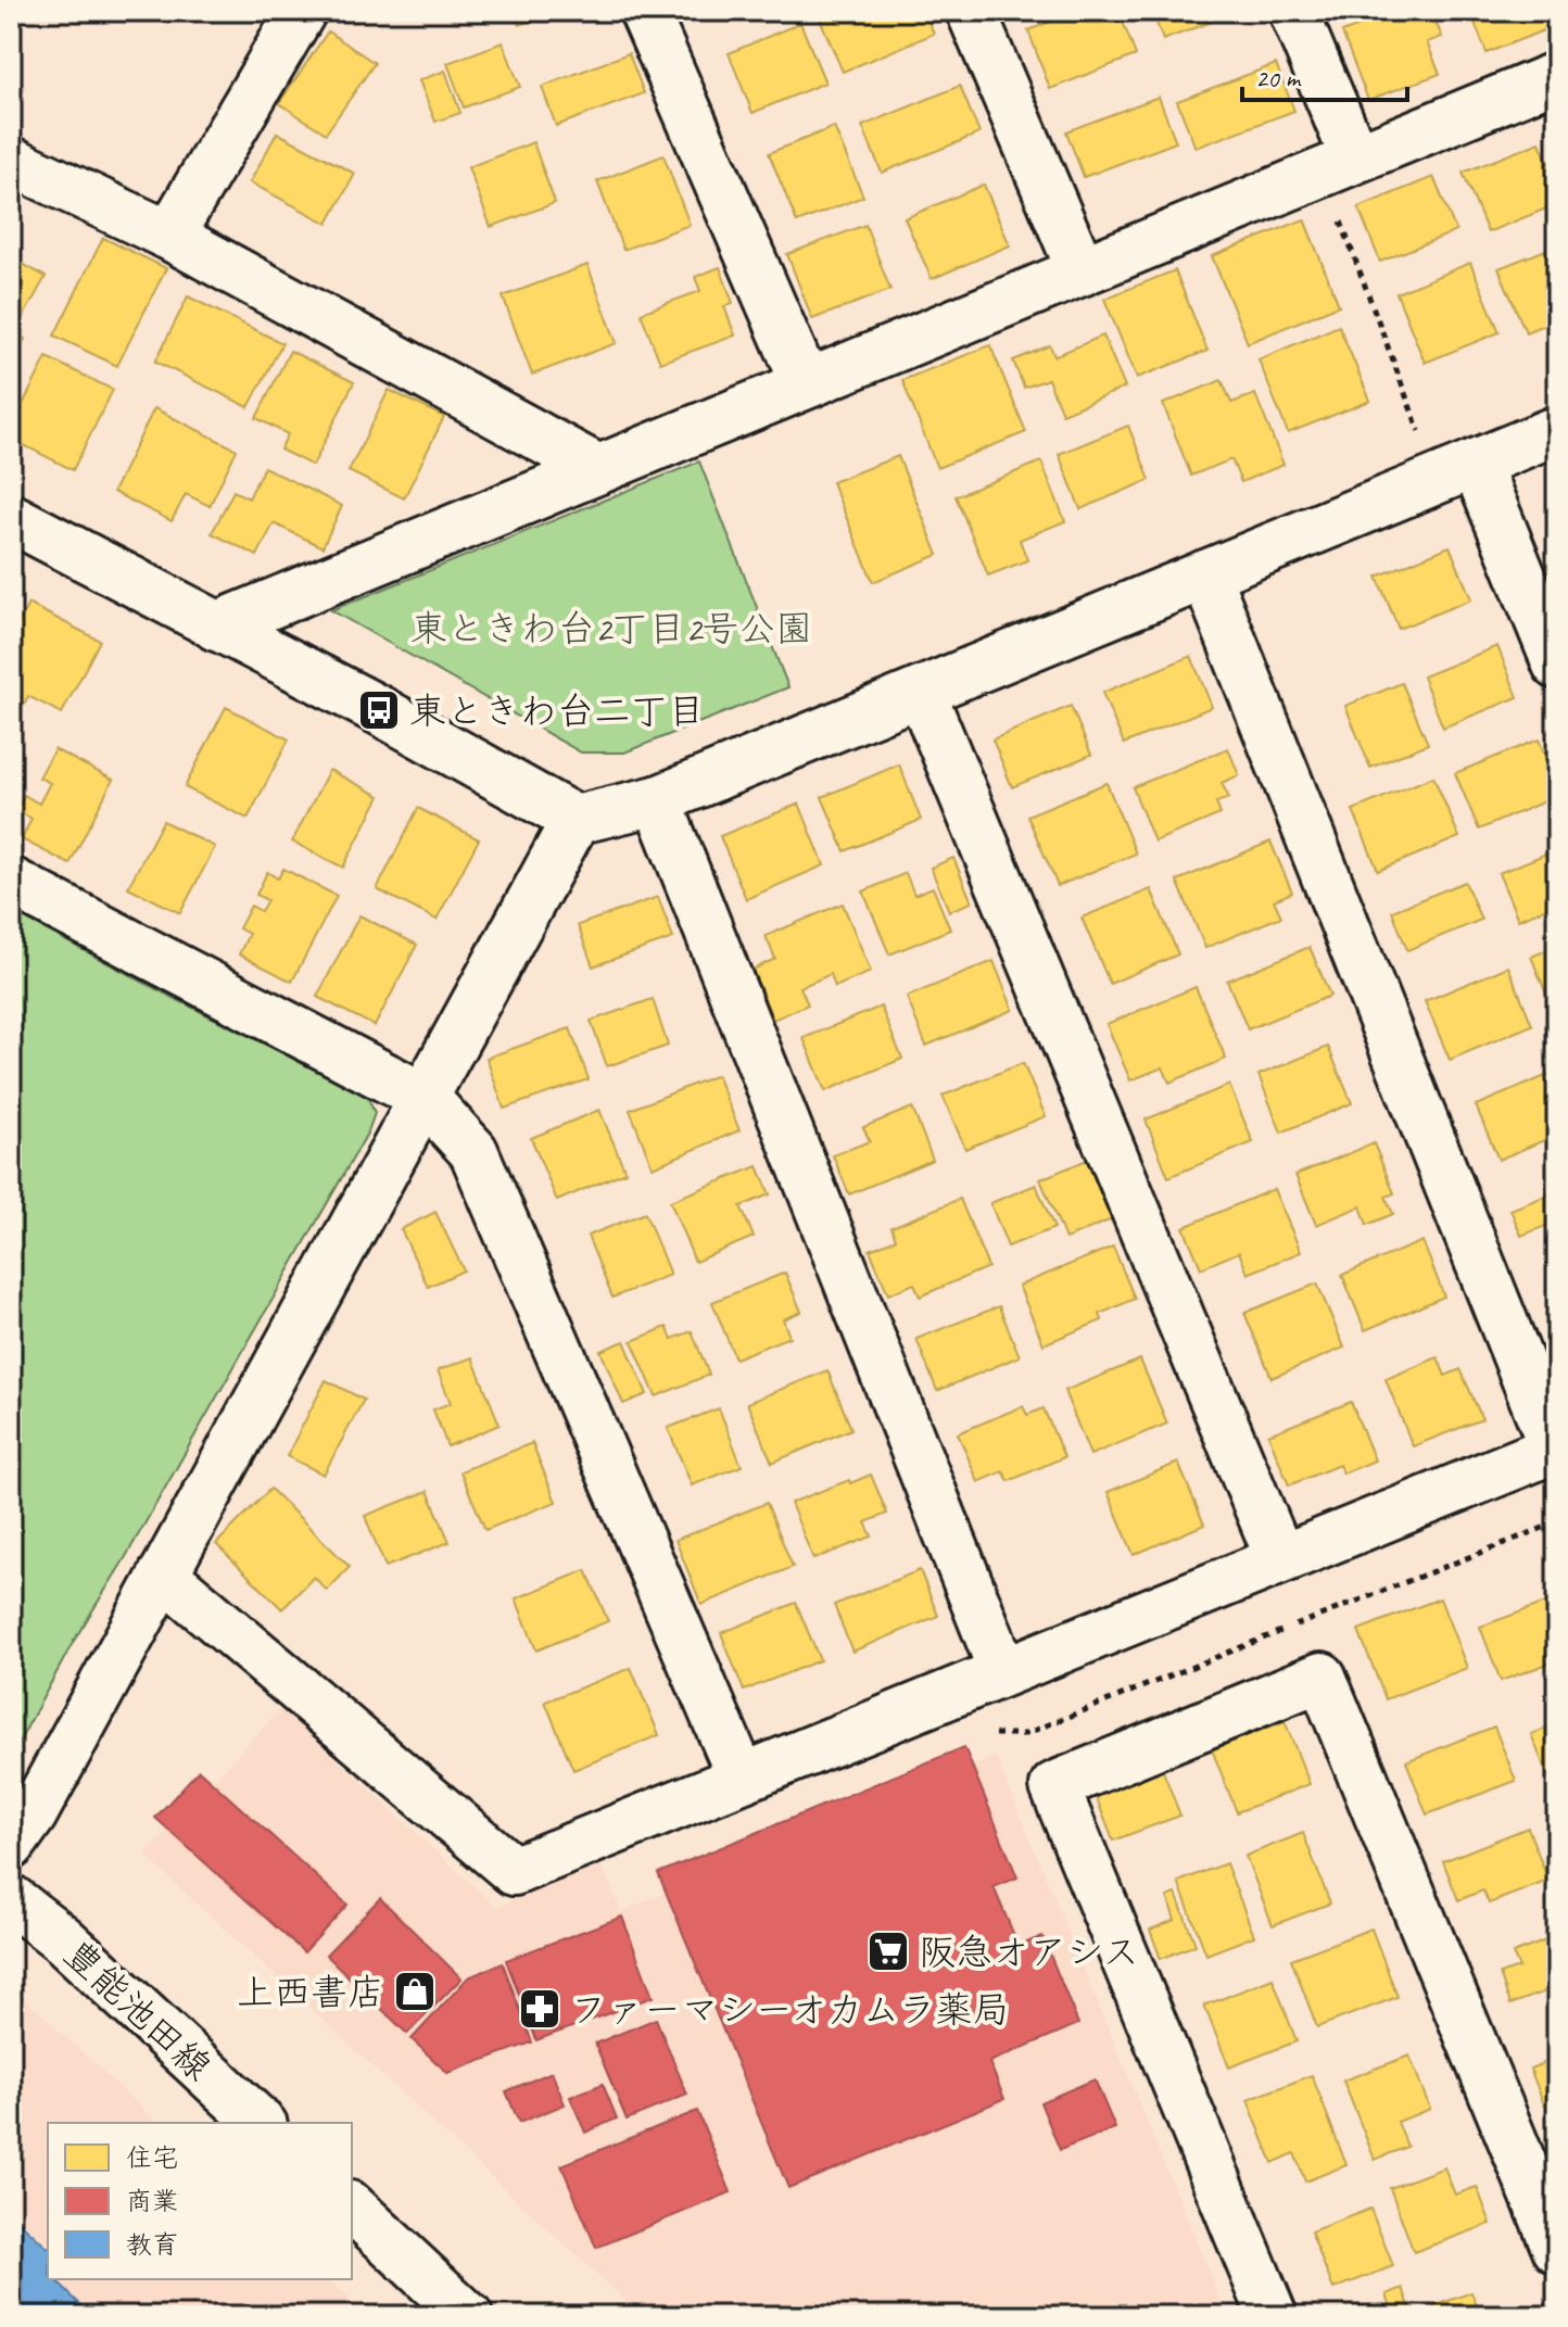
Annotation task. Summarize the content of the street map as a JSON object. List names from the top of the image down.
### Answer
{
  "streets": {
    "street": ["豊能池田線"]
  },
  "parks": ["東ときわ台2丁目2号公園"],
  "places": {
    "bus stop": ["東ときわ台二丁目"],
    "supermarket": ["阪急オアシス"],
    "shop": ["上西書店"],
    "pharmacy": ["ファーマシーオカムラ薬局"]
  },
  "legend": ["住宅", "商業", "教育"],
  "scale_bar": "20 m"
}
